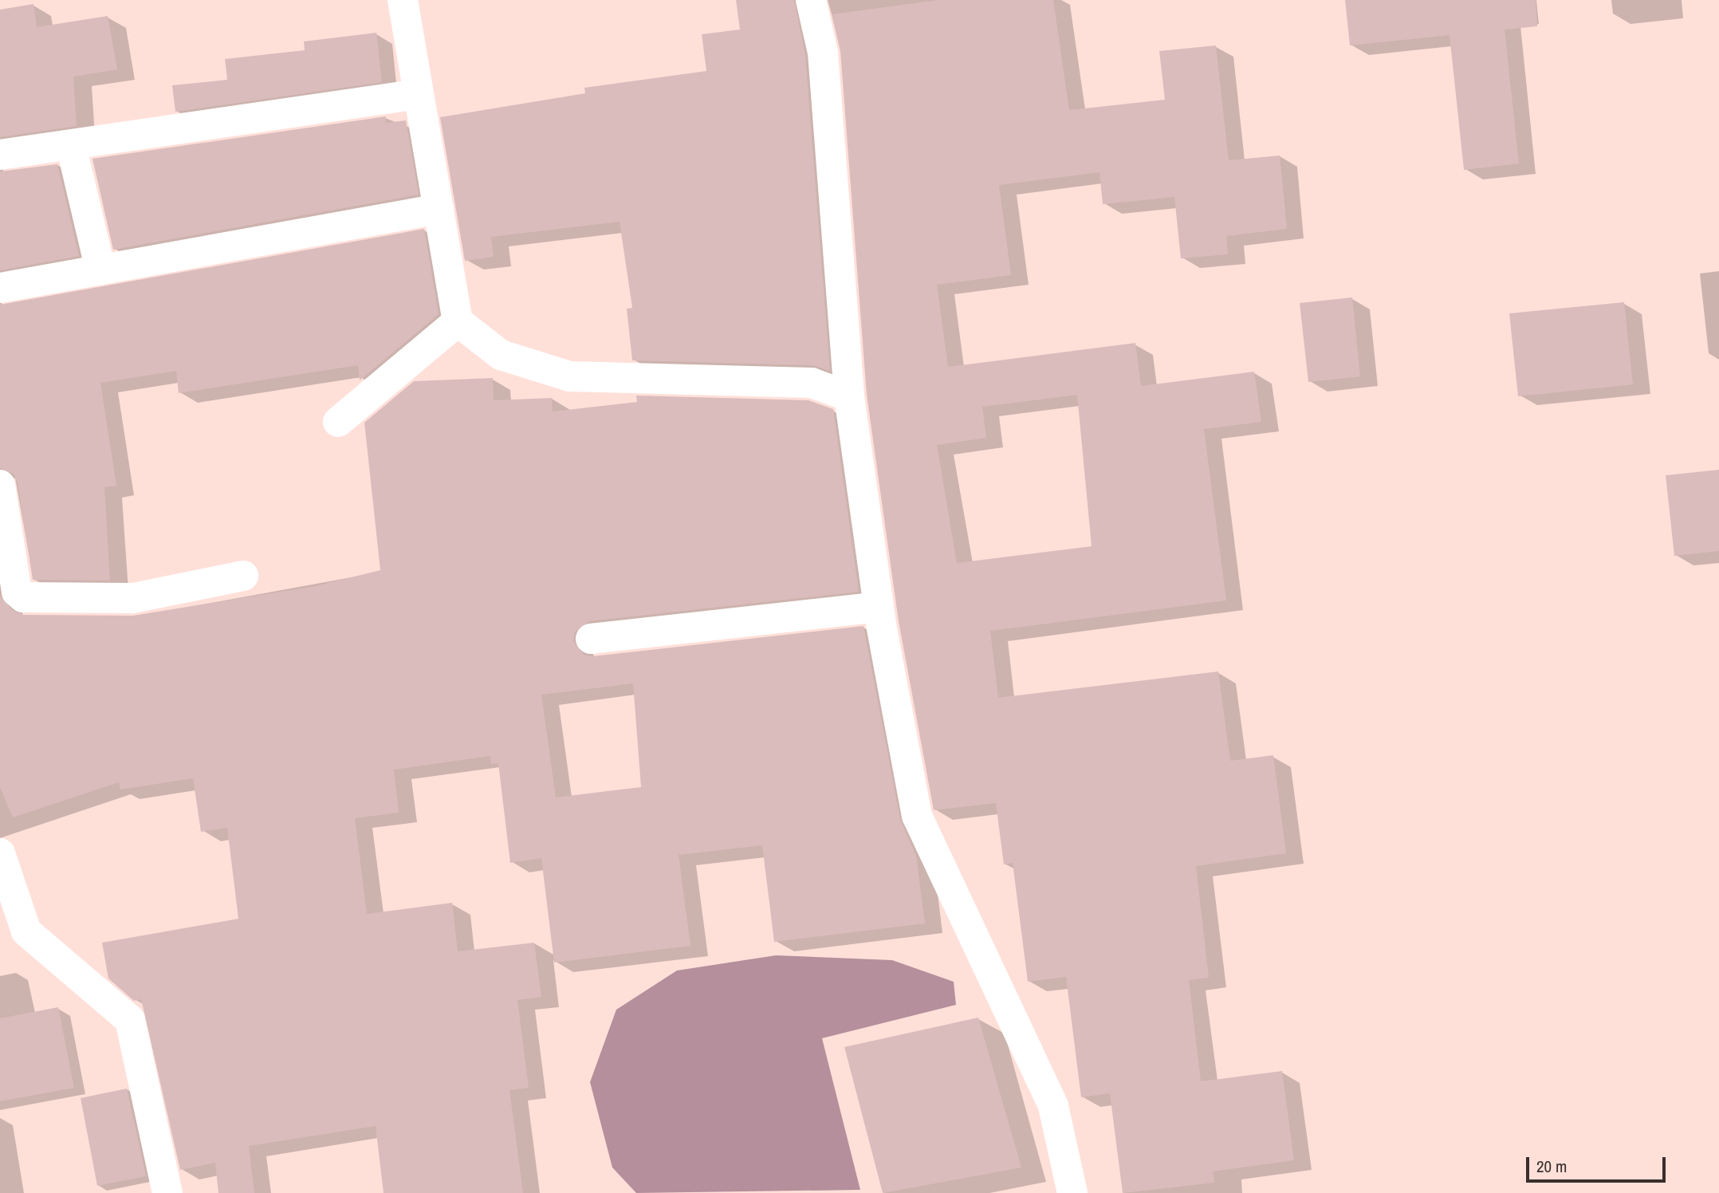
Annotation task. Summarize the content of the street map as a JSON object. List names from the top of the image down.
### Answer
{
  "scale_bar": "20 m"
}
